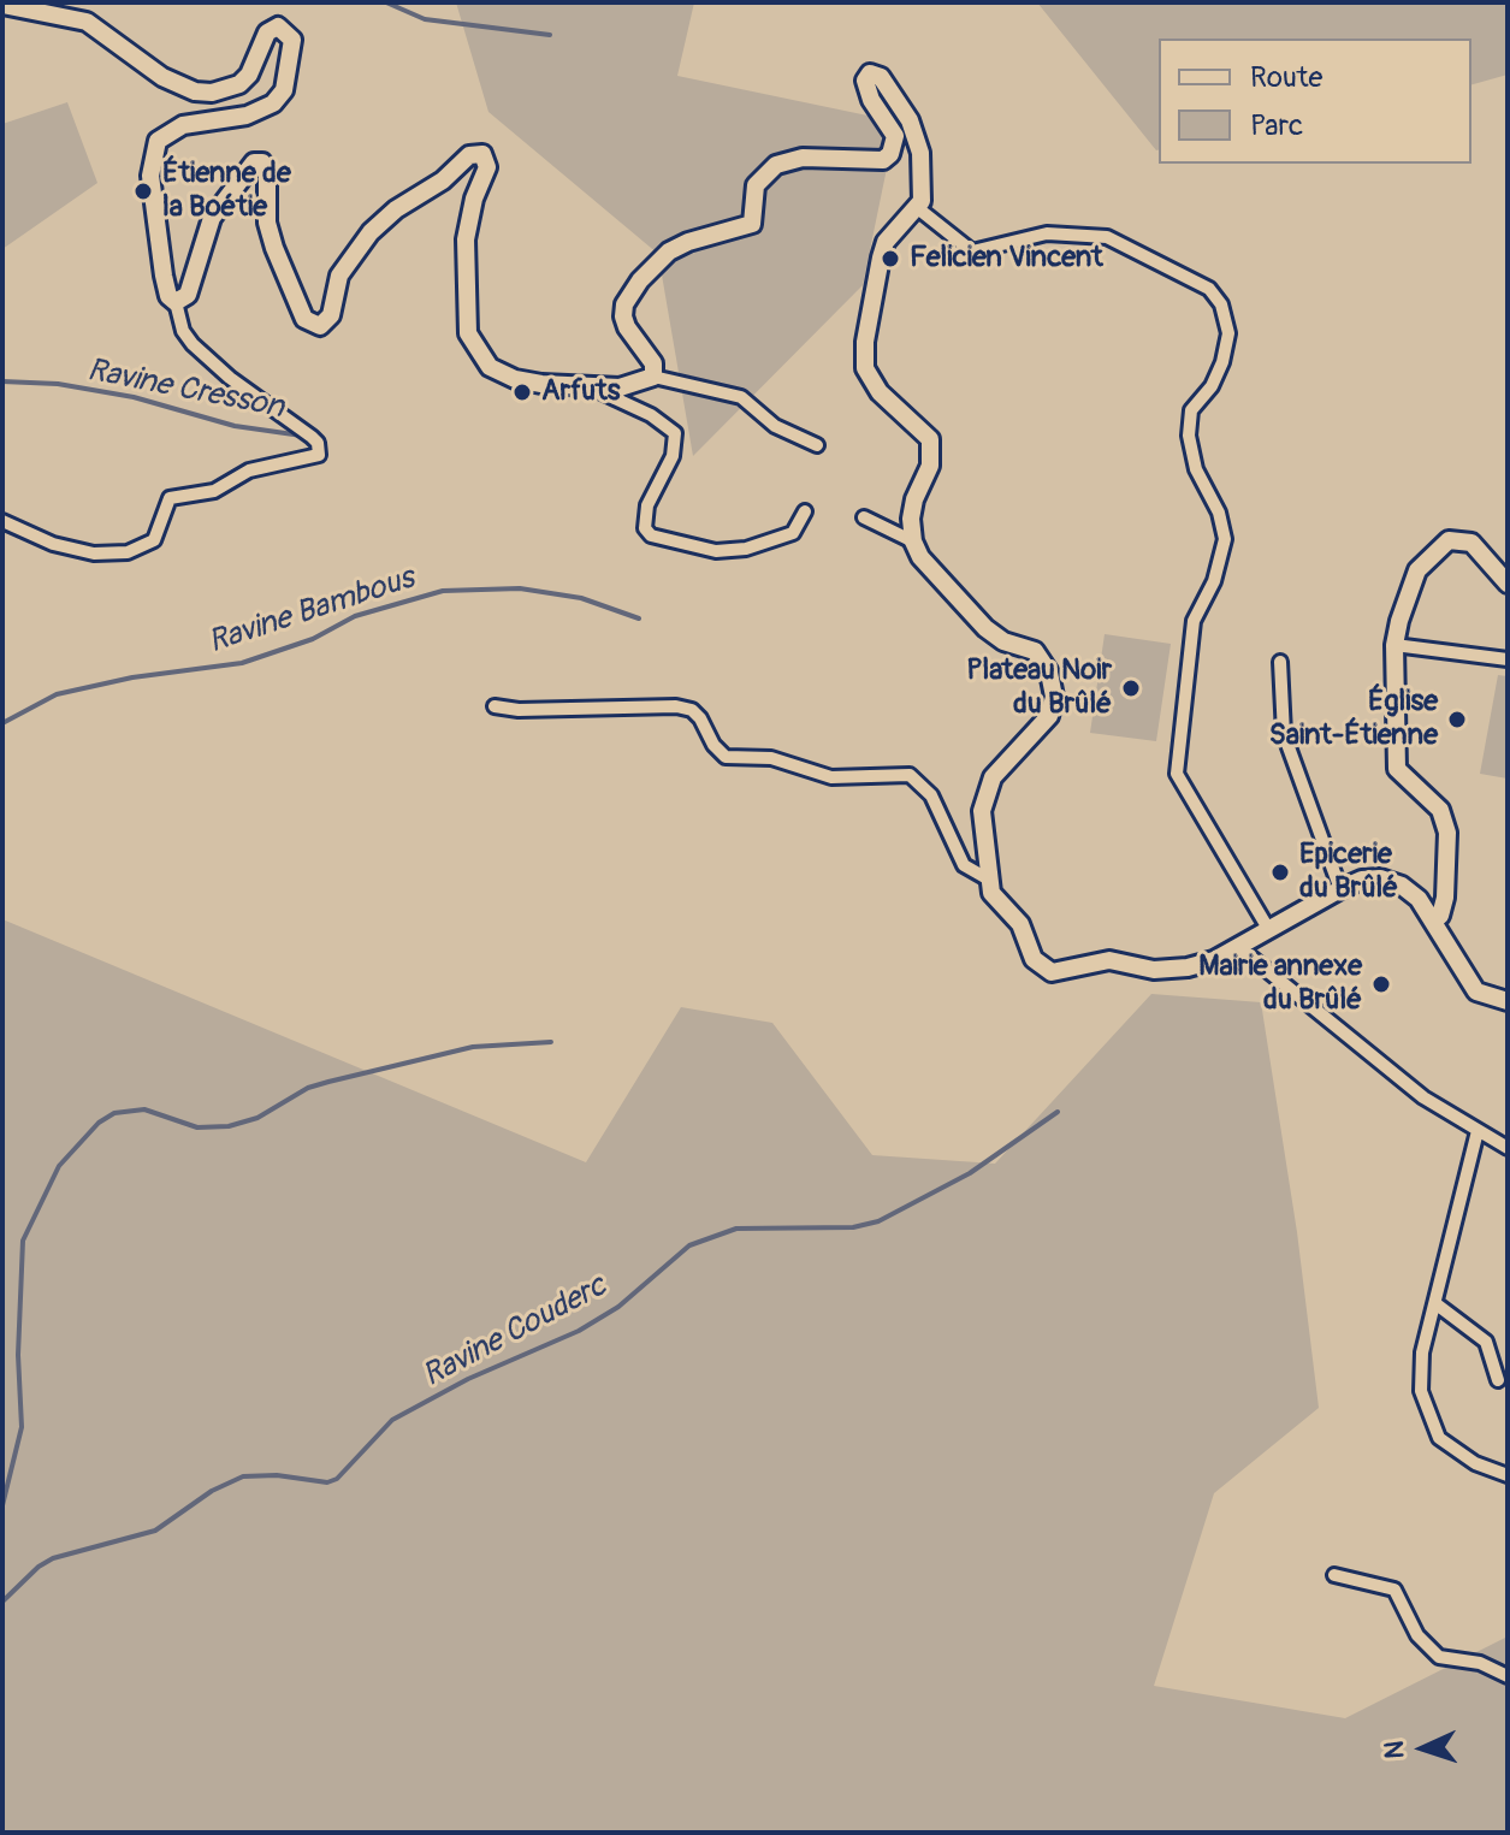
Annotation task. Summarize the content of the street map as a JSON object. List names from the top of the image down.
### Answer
{
  "water": ["Ravine Cresson", "Ravine Bambous", "Ravine Couderc"],
  "places": [
    "Étienne de la Boétie",
    "Felicien Vincent",
    "Arfuts",
    "Plateau Noir du Brûlé",
    "Église Saint-Étienne",
    "Epicerie du Brûlé",
    "Mairie annexe du Brûlé"
  ],
  "legend": ["Route", "Parc"],
  "north": "left"
}
